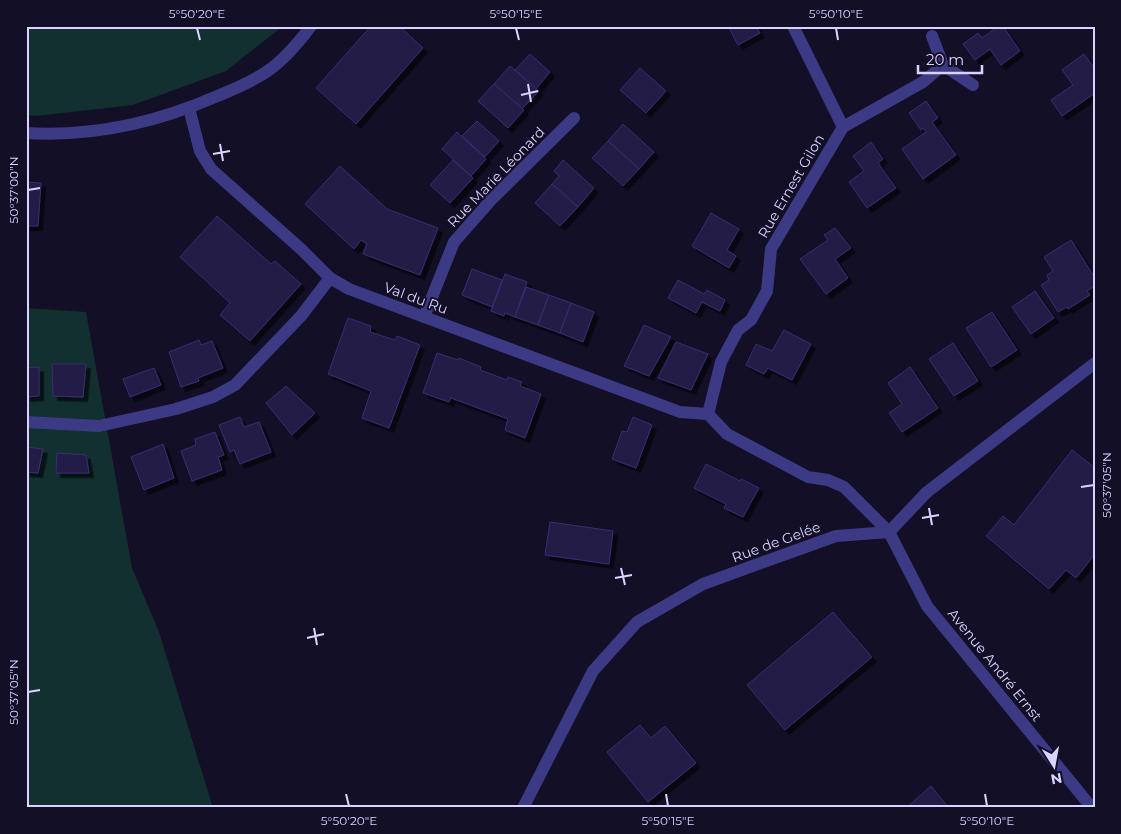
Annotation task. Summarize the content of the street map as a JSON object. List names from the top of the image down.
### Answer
{
  "streets": {
    "street": [
      "Rue Marie Léonard",
      "Rue Ernest Gilon",
      "Val du Ru",
      "Rue de Gelée",
      "Avenue André Ernst"
    ]
  },
  "crossings": [
    ["Rue Marie Léonard", "Val du Ru"],
    ["Rue Ernest Gilon", "Val du Ru"],
    ["Rue de Gelée", "Avenue André Ernst"]
  ],
  "scale_bar": "20 m",
  "north": "bottom",
  "coordinates": [
    "5°50'20\"E",
    "5°50'15\"E",
    "5°50'10\"E",
    "50°37'00\"N",
    "50°37'05\"N"
  ]
}
